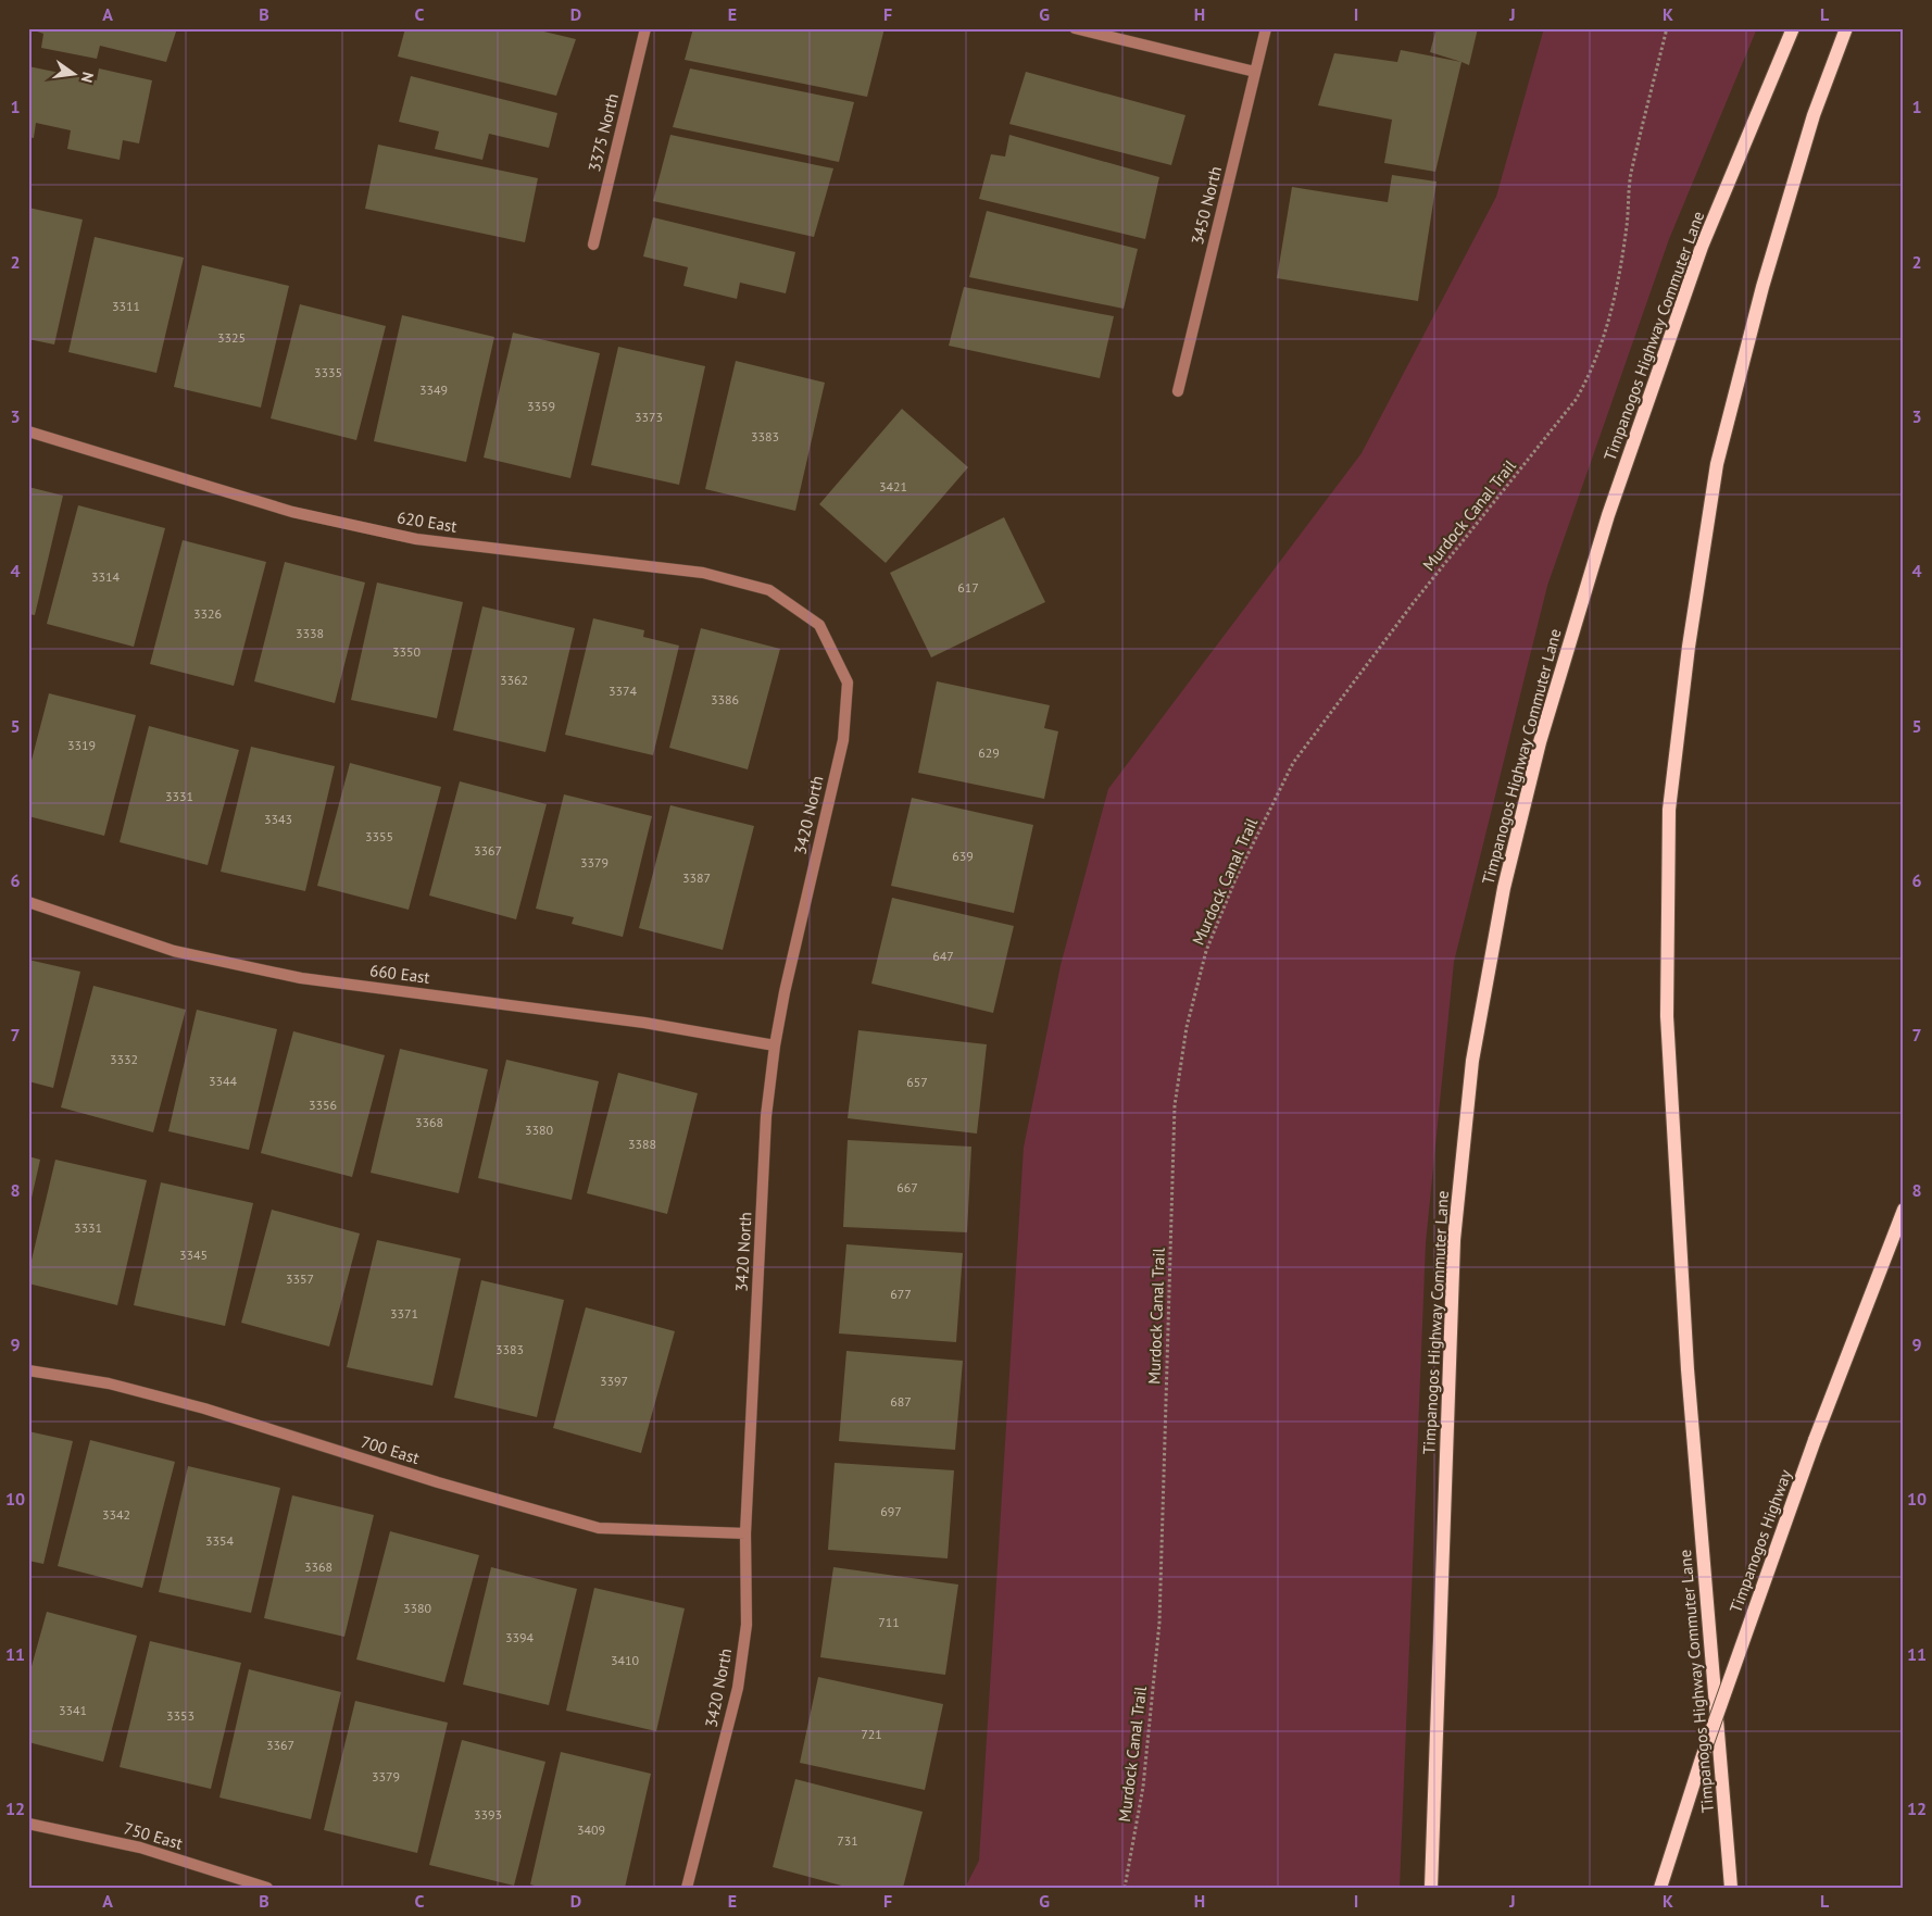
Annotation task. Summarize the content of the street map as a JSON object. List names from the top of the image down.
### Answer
{
  "streets": {
    "main road": ["Timpanogos Highway Commuter Lane", "Timpanogos Highway"],
    "street": [
      "3375 North",
      "3450 North",
      "620 East",
      "3420 North",
      "660 East",
      "700 East",
      "750 East"
    ],
    "path": ["Murdock Canal Trail"]
  },
  "crossings": [
    ["620 East", "3420 North"],
    ["3420 North", "660 East"],
    ["3420 North", "700 East"]
  ],
  "house_numbers": [
    "3311",
    "3325",
    "3335",
    "3349",
    "3359",
    "3373",
    "3383",
    "3421",
    "3314",
    "617",
    "3326",
    "3338",
    "3350",
    "3362",
    "3374",
    "3386",
    "3319",
    "629",
    "3331",
    "3343",
    "3355",
    "3367",
    "639",
    "3379",
    "3387",
    "647",
    "3332",
    "3344",
    "657",
    "3356",
    "3368",
    "3380",
    "3388",
    "667",
    "3331",
    "3345",
    "3357",
    "677",
    "3371",
    "3383",
    "3397",
    "687",
    "697",
    "3342",
    "3354",
    "3368",
    "3380",
    "711",
    "3394",
    "3410",
    "3341",
    "3353",
    "721",
    "3367",
    "3379",
    "3393",
    "3409",
    "731"
  ],
  "north": "right",
  "grid": {
    "columns": [
      "A",
      "B",
      "C",
      "D",
      "E",
      "F",
      "G",
      "H",
      "I",
      "J",
      "K",
      "L"
    ],
    "rows": [
      "1",
      "2",
      "3",
      "4",
      "5",
      "6",
      "7",
      "8",
      "9",
      "10",
      "11",
      "12"
    ]
  }
}
